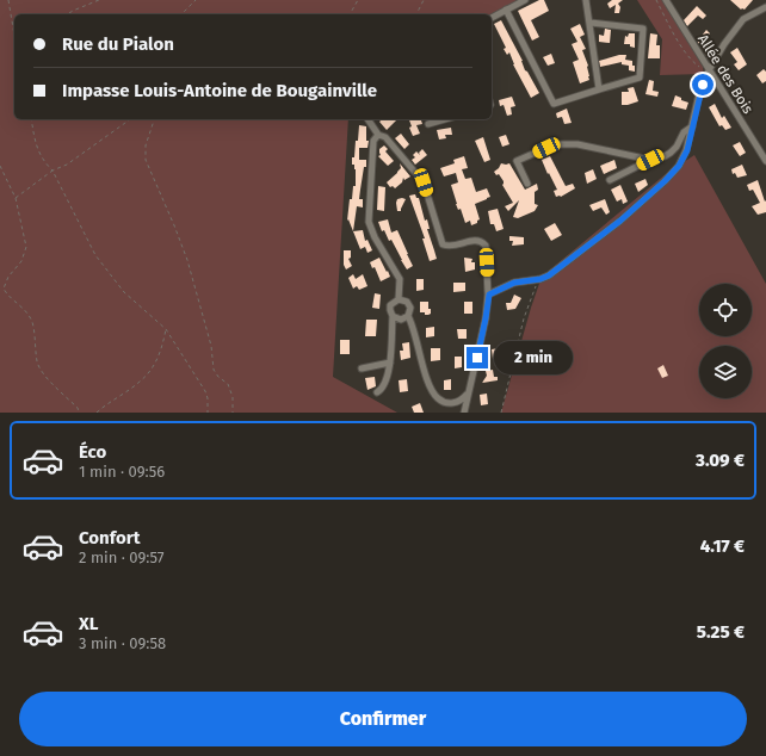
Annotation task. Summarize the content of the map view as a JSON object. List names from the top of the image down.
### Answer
{
  "streets": {
    "street": ["Allée des Bois"]
  },
  "page": {
    "banner": ["Rue du Pialon", "Impasse Louis-Antoine de Bougainville"],
    "bubble": "2 min",
    "list": [
      {
        "name": "Éco",
        "note": "1 min · 09:56",
        "value": "3.09 €"
      },
      {
        "name": "Confort",
        "note": "2 min · 09:57",
        "value": "4.17 €"
      },
      {
        "name": "XL",
        "note": "3 min · 09:58",
        "value": "5.25 €"
      }
    ],
    "buttons": "Confirmer"
  }
}
